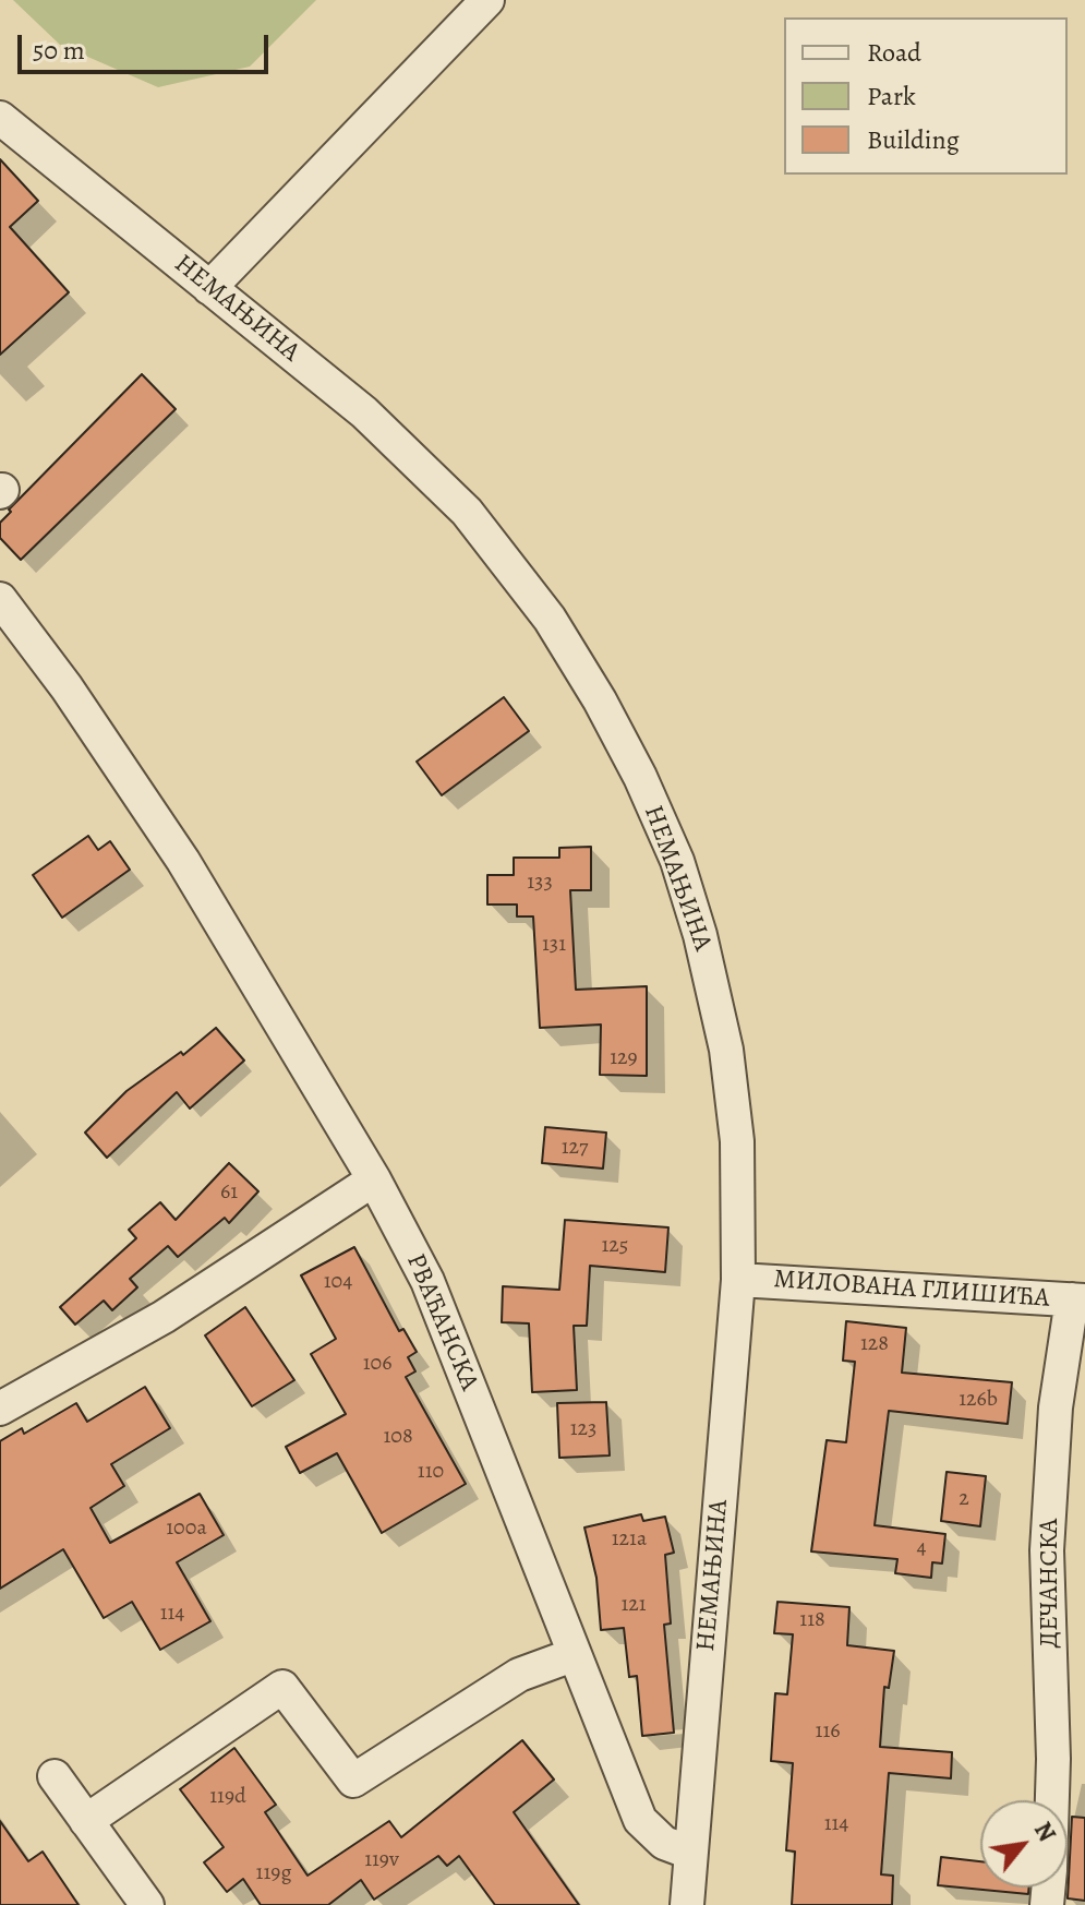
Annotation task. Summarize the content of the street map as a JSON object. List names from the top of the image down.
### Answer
{
  "streets": {
    "street": [
      "НЕМАЊИНА",
      "МИЛОВАНА ГЛИШИЋА",
      "РВАЋАНСКА",
      "ДЕЧАНСКА"
    ]
  },
  "crossings": [
    ["НЕМАЊИНА", "МИЛОВАНА ГЛИШИЋА"],
    ["НЕМАЊИНА", "РВАЋАНСКА"],
    ["МИЛОВАНА ГЛИШИЋА", "ДЕЧАНСКА"]
  ],
  "house_numbers": [
    "133",
    "131",
    "129",
    "127",
    "61",
    "125",
    "104",
    "128",
    "106",
    "126b",
    "123",
    "108",
    "110",
    "2",
    "100a",
    "121a",
    "4",
    "121",
    "114",
    "118",
    "116",
    "119d",
    "114",
    "119v",
    "119g"
  ],
  "legend": ["Road", "Park", "Building"],
  "scale_bar": "50 m",
  "north": "top right"
}
